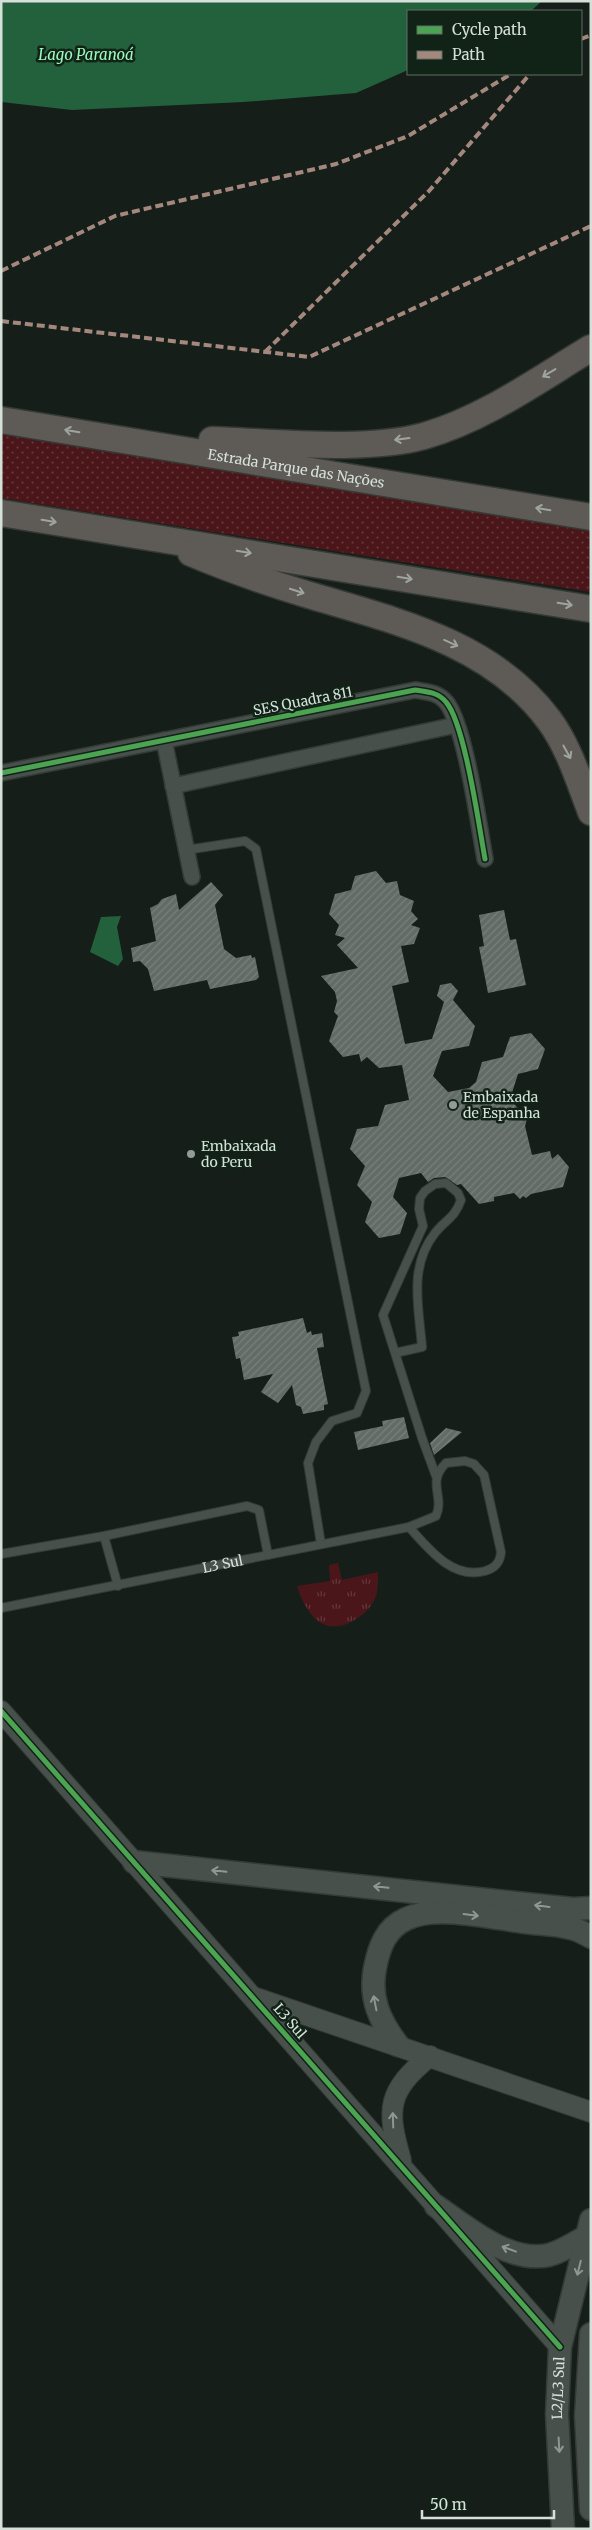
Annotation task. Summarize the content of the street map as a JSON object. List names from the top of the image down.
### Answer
{
  "streets": {
    "highway": ["Estrada Parque das Nações"],
    "main road": ["L2/L3 Sul"],
    "street": ["SES Quadra 811", "L3 Sul"]
  },
  "crossings": [
    ["L3 Sul", "L2/L3 Sul"]
  ],
  "water": ["Lago Paranoá"],
  "places": ["Embaixada de Espanha", "Embaixada do Peru"],
  "legend": ["Cycle path", "Path"],
  "scale_bar": "50 m"
}
